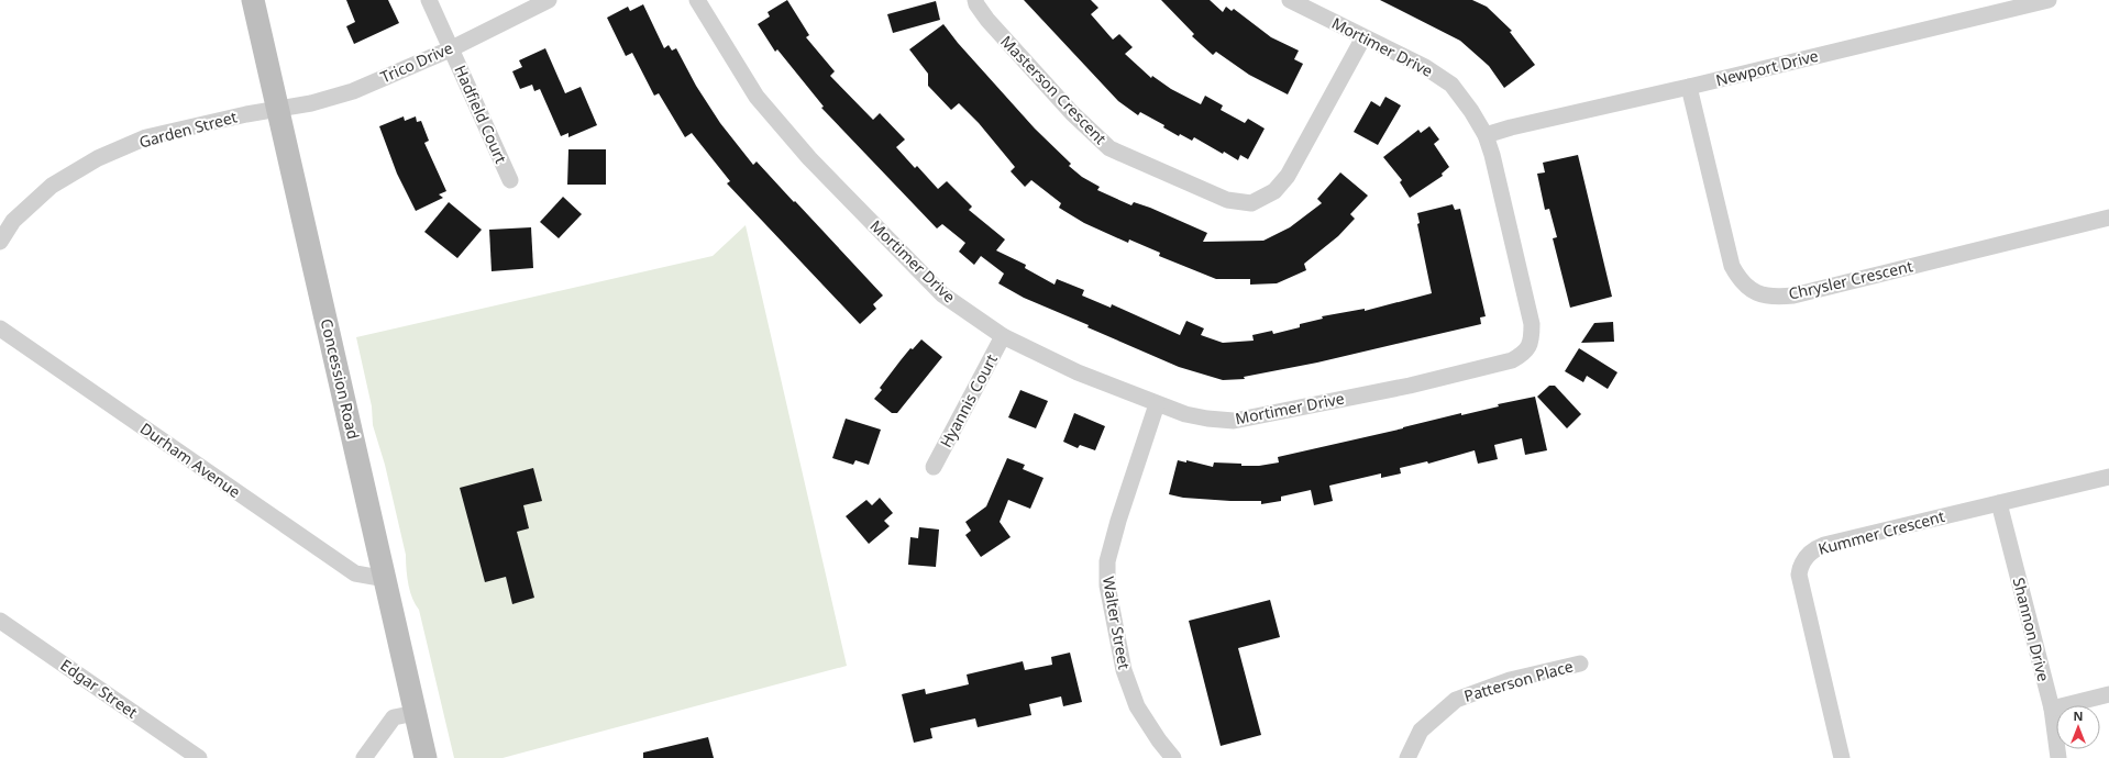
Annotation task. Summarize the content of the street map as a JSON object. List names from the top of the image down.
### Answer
{
  "streets": {
    "main road": ["Concession Road"],
    "street": [
      "Mortimer Drive",
      "Trico Drive",
      "Newport Drive",
      "Masterson Crescent",
      "Hadfield Court",
      "Garden Street",
      "Chrysler Crescent",
      "Hyannis Court",
      "Durham Avenue",
      "Kummer Crescent",
      "Walter Street",
      "Shannon Drive",
      "Patterson Place",
      "Edgar Street"
    ]
  },
  "crossings": [
    ["Mortimer Drive", "Newport Drive"],
    ["Mortimer Drive", "Masterson Crescent"],
    ["Mortimer Drive", "Hyannis Court"],
    ["Mortimer Drive", "Walter Street"],
    ["Trico Drive", "Hadfield Court"],
    ["Trico Drive", "Garden Street"],
    ["Trico Drive", "Concession Road"],
    ["Newport Drive", "Chrysler Crescent"],
    ["Garden Street", "Concession Road"],
    ["Concession Road", "Durham Avenue"],
    ["Kummer Crescent", "Shannon Drive"]
  ],
  "north": "top"
}
